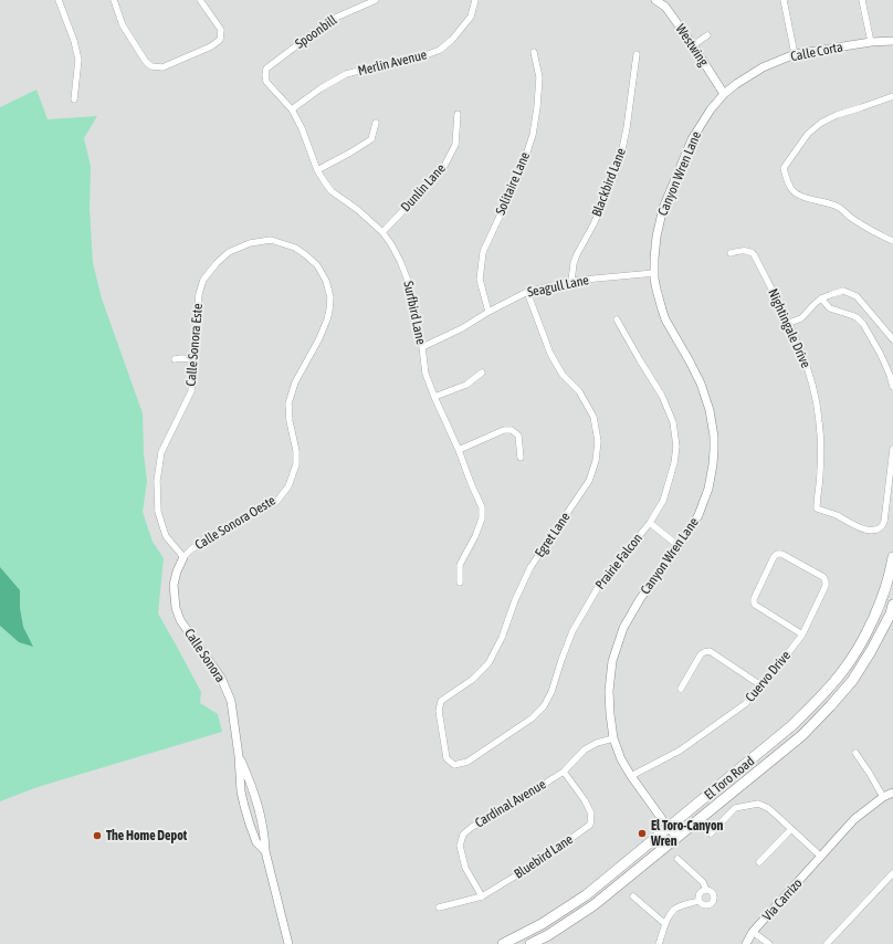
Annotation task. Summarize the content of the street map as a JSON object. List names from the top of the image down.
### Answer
{
  "streets": {
    "main road": ["El Toro Road"],
    "street": [
      "Spoonbill",
      "Westwing",
      "Calle Corta",
      "Merlin Avenue",
      "Canyon Wren Lane",
      "Blackbird Lane",
      "Solitaire Lane",
      "Dunlin Lane",
      "Seagull Lane",
      "Surfbird Lane",
      "Nightingale Drive",
      "Calle Sonora Este",
      "Calle Sonora Oeste",
      "Egret Lane",
      "Prairie Falcon",
      "Calle Sonora",
      "Cuervo Drive",
      "Cardinal Avenue",
      "Bluebird Lane",
      "Via Carrizo"
    ]
  },
  "crossings": [
    ["Spoonbill", "Surfbird Lane"],
    ["Westwing", "Calle Corta"],
    ["Westwing", "Canyon Wren Lane"],
    ["Calle Corta", "Canyon Wren Lane"],
    ["Merlin Avenue", "Surfbird Lane"],
    ["Canyon Wren Lane", "Seagull Lane"],
    ["Canyon Wren Lane", "Cuervo Drive"],
    ["Canyon Wren Lane", "El Toro Road"],
    ["Canyon Wren Lane", "Cardinal Avenue"],
    ["Blackbird Lane", "Seagull Lane"],
    ["Solitaire Lane", "Seagull Lane"],
    ["Dunlin Lane", "Surfbird Lane"],
    ["Seagull Lane", "Surfbird Lane"],
    ["Seagull Lane", "Egret Lane"],
    ["Calle Sonora Este", "Calle Sonora Oeste"],
    ["Calle Sonora Este", "Calle Sonora"],
    ["Calle Sonora Oeste", "Calle Sonora"],
    ["Egret Lane", "Prairie Falcon"],
    ["Cardinal Avenue", "Bluebird Lane"]
  ],
  "places": ["El Toro-Canyon Wren", "The Home Depot"]
}
